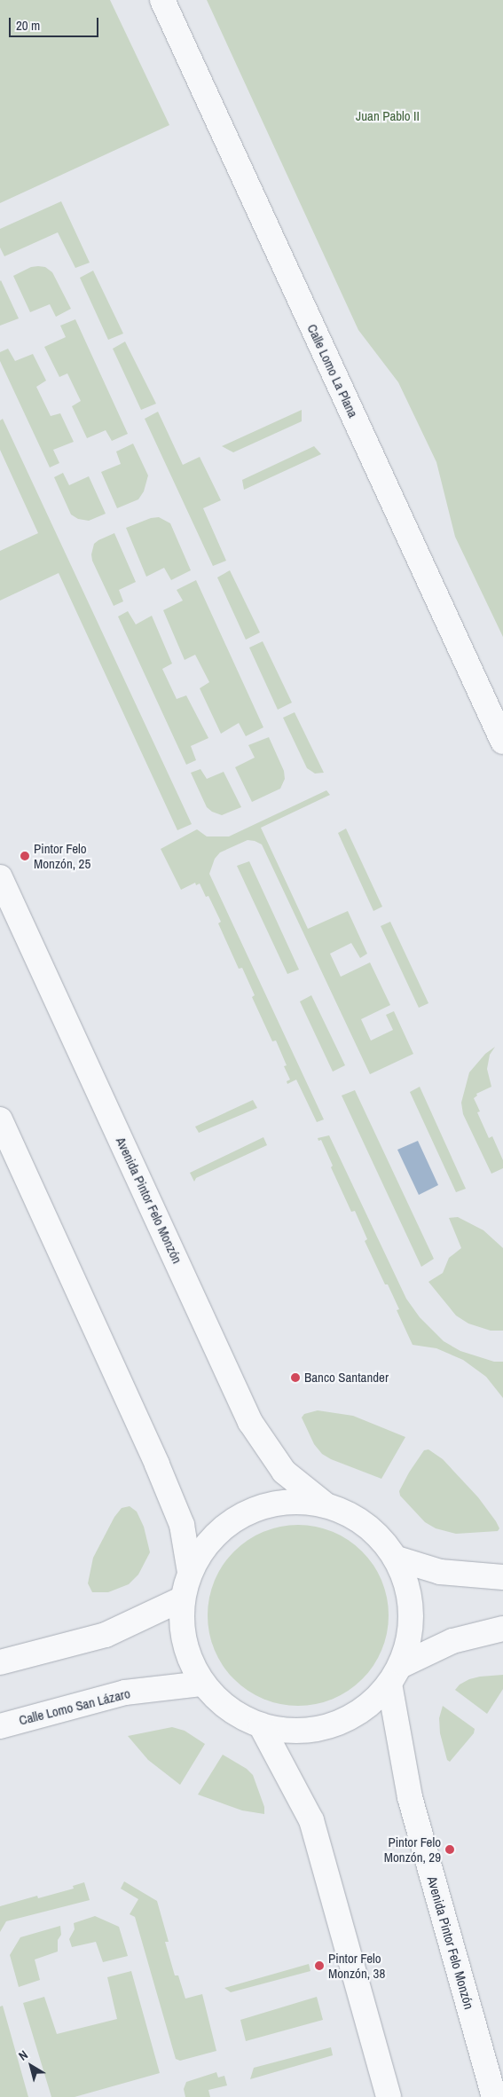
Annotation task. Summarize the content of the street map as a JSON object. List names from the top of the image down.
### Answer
{
  "streets": {
    "street": ["Calle Lomo La Plana", "Avenida Pintor Felo Monzón", "Calle Lomo San Lázaro"]
  },
  "parks": ["Juan Pablo II"],
  "places": [
    "Pintor Felo Monzón, 25",
    "Banco Santander",
    "Pintor Felo Monzón, 29",
    "Pintor Felo Monzón, 38"
  ],
  "scale_bar": "20 m",
  "north": "top left"
}
